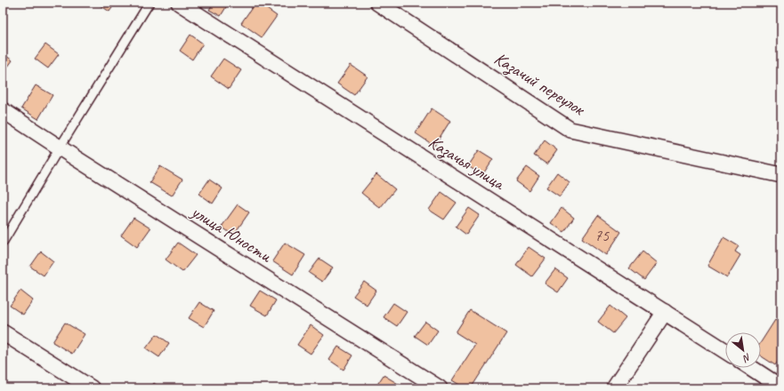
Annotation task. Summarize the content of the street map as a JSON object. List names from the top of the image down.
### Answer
{
  "streets": {
    "street": ["Казачий переулок", "Казачья улица", "улица Юности"]
  },
  "house_numbers": ["75"],
  "north": "bottom right"
}
